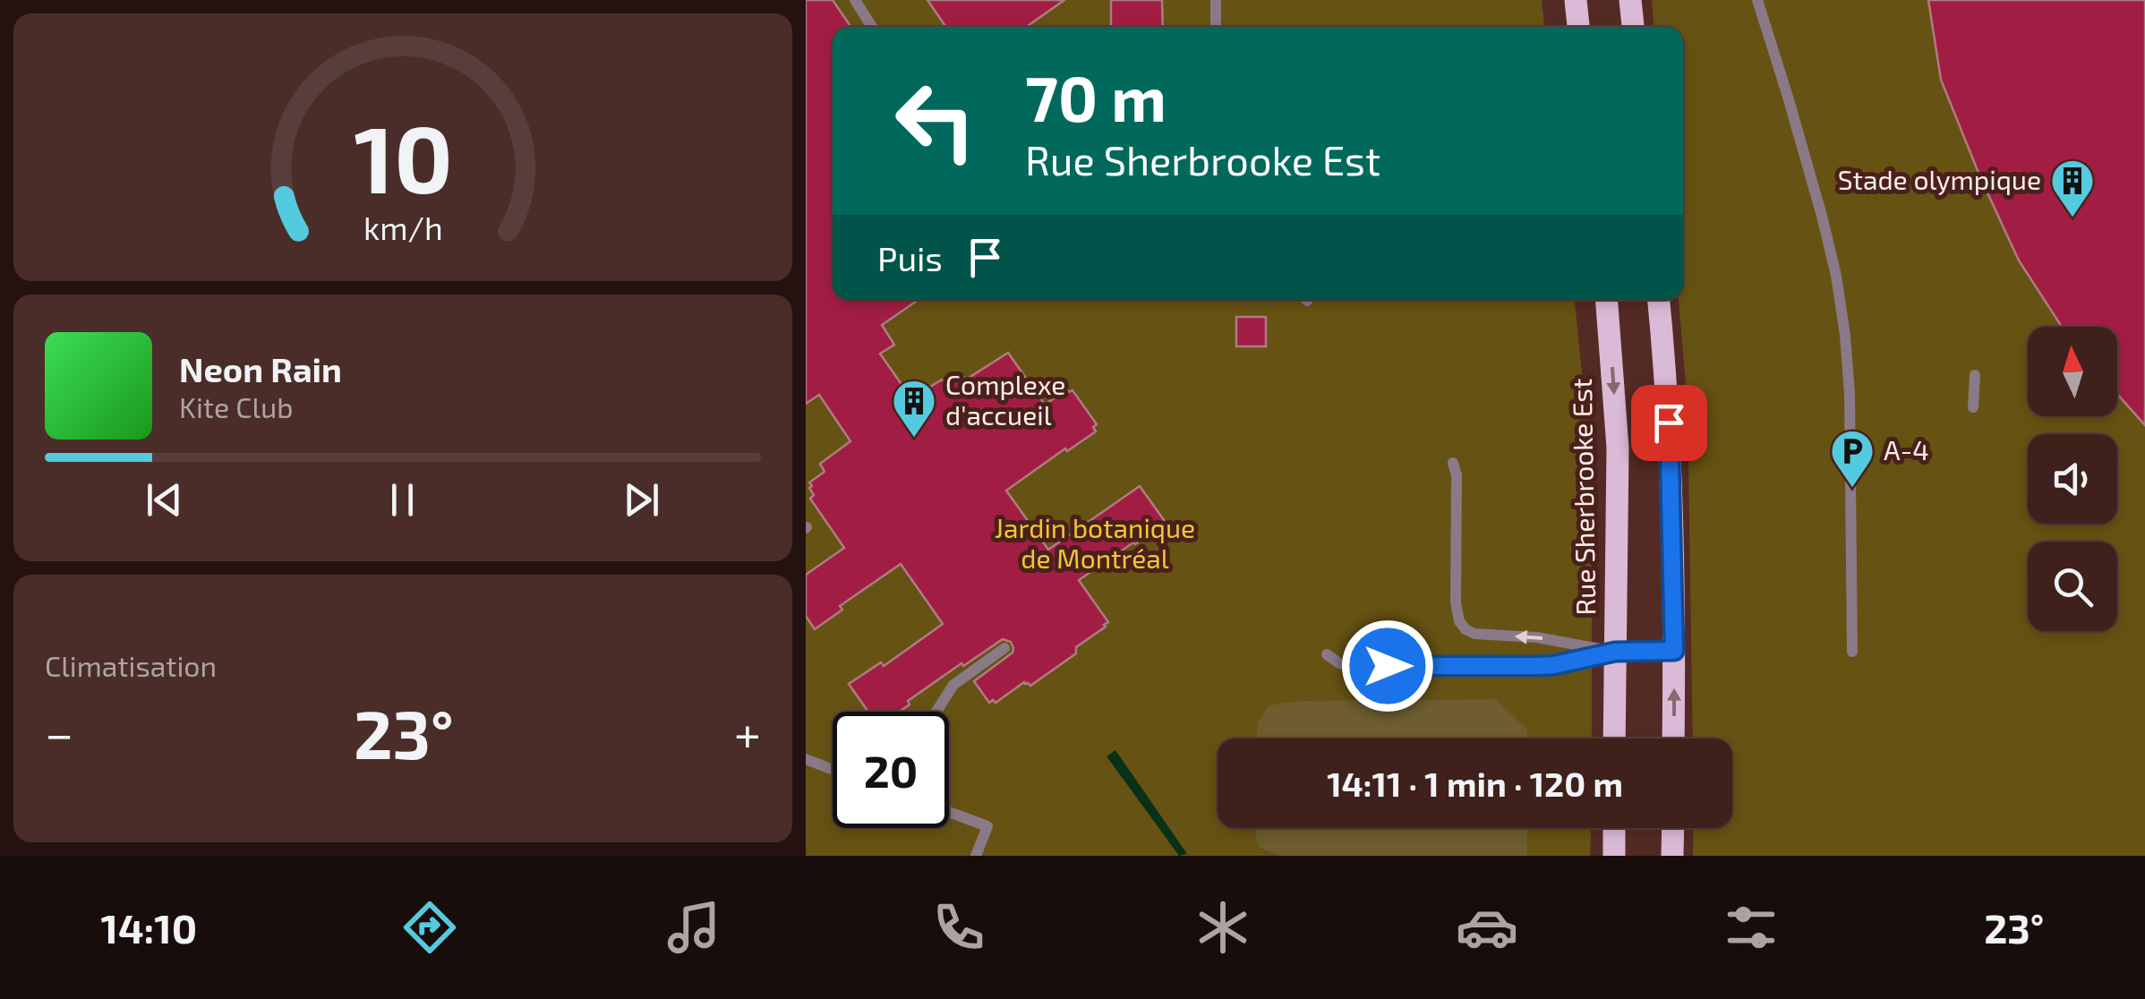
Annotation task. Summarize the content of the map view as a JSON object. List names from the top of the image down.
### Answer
{
  "streets": {
    "main road": ["Rue Sherbrooke Est"]
  },
  "parks": ["Jardin botanique de Montréal"],
  "places": {
    "building": ["Stade olympique", "Complexe d'accueil"],
    "parking": ["A-4"]
  },
  "north": "top",
  "page": {
    "turn": ["70 m", "Rue Sherbrooke Est"],
    "then": "Puis",
    "song": ["Neon Rain", "Kite Club"],
    "tile": "Climatisation",
    "heat": ["−", "23°", "+"],
    "limit": "20",
    "trip": "14:11 · 1 min · 120 m",
    "tabs": ["14:10", "23°"],
    "gauge": ["10", "km/h"]
  }
}
